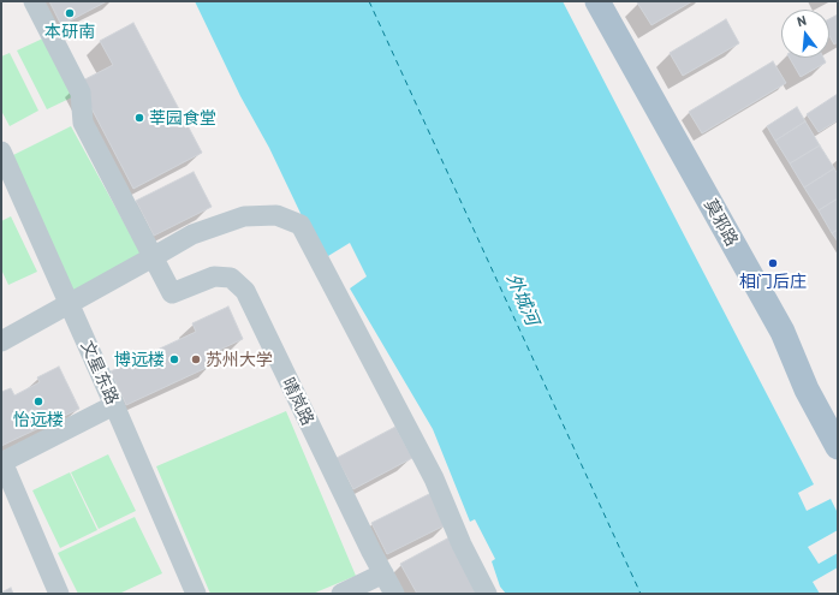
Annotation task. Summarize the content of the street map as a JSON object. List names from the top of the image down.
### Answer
{
  "streets": {
    "main road": ["莫邪路"],
    "lane": ["文星东路", "晴岚路"]
  },
  "water": ["外城河"],
  "places": [
    "本研南",
    "莘园食堂",
    "相门后庄",
    "博远楼",
    "苏州大学",
    "怡远楼"
  ],
  "north": "top"
}
